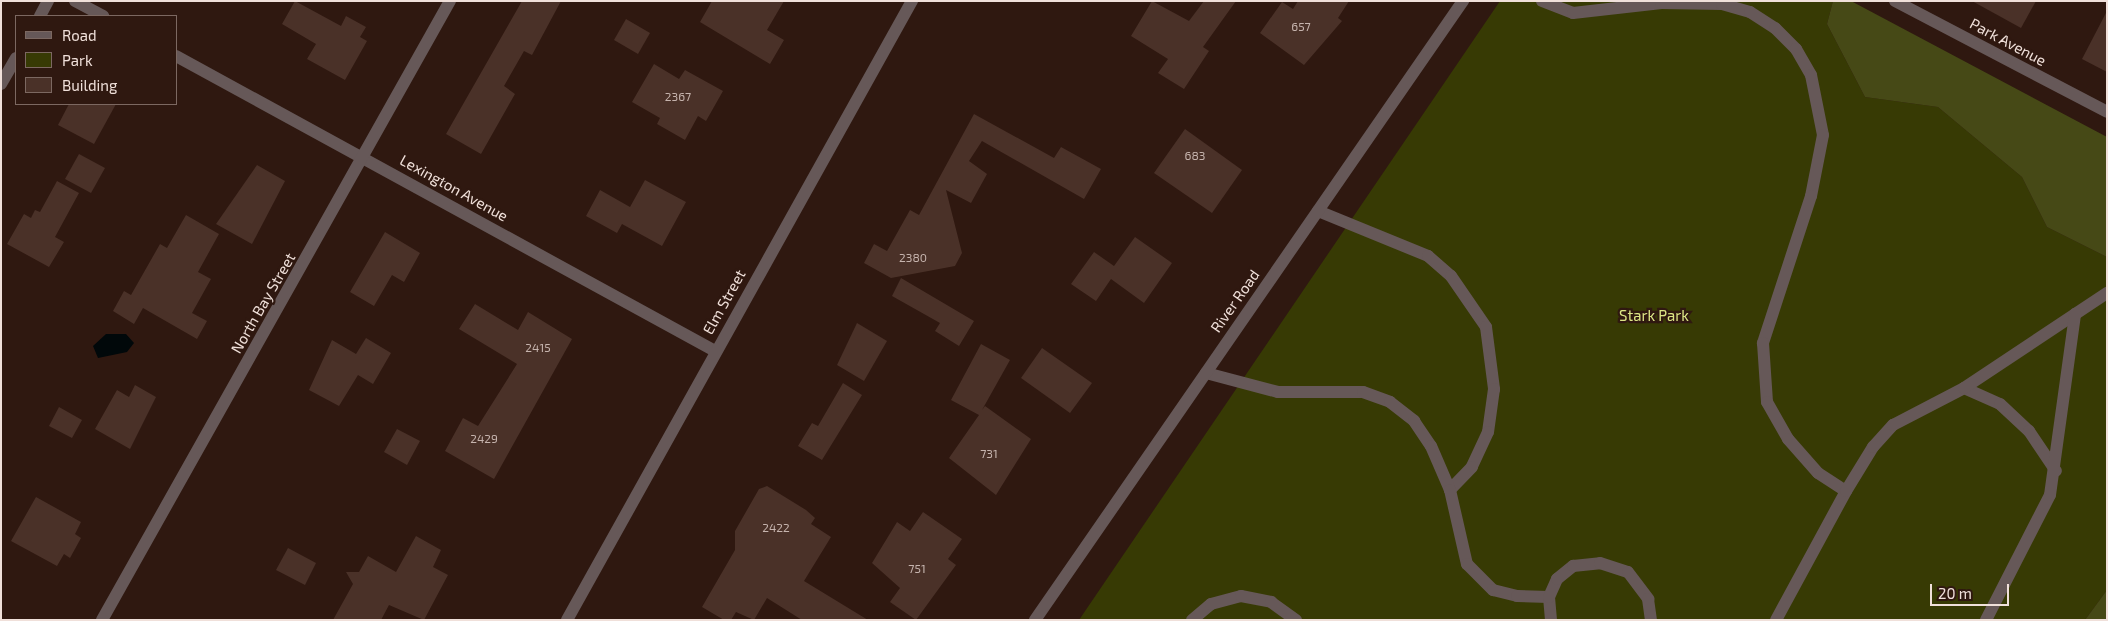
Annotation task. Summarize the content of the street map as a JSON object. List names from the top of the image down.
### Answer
{
  "streets": {
    "street": [
      "Park Avenue",
      "Lexington Avenue",
      "River Road",
      "Elm Street",
      "North Bay Street"
    ]
  },
  "crossings": [
    ["Lexington Avenue", "Elm Street"],
    ["Lexington Avenue", "North Bay Street"]
  ],
  "parks": ["Stark Park"],
  "house_numbers": [
    "657",
    "2367",
    "683",
    "2380",
    "2415",
    "2429",
    "731",
    "2422",
    "751"
  ],
  "legend": ["Road", "Park", "Building"],
  "scale_bar": "20 m"
}
